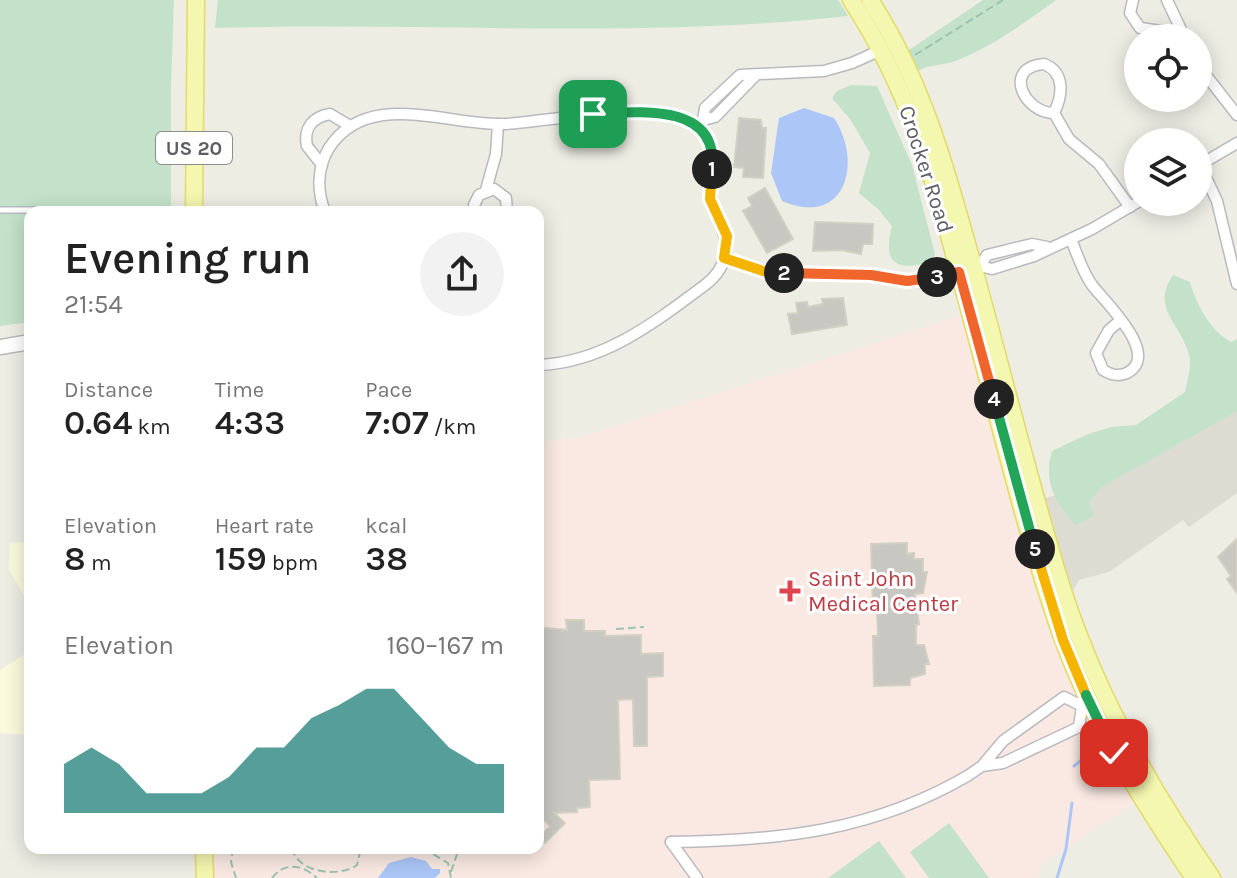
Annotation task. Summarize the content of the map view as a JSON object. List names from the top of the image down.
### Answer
{
  "streets": {
    "main road": ["US 20", "Crocker Road"]
  },
  "places": {
    "health": ["Saint John Medical Center"]
  },
  "page": {
    "pins": [
      "1",
      "2",
      "3",
      "4",
      "5"
    ],
    "heading": ["Evening run", "21:54"],
    "stats": [
      ["Distance", "0.64 km"],
      ["Time", "4:33"],
      ["Pace", "7:07 /km"],
      ["Elevation", "8 m"],
      ["Heart rate", "159 bpm"],
      ["kcal", "38"]
    ],
    "chart": ["Elevation", "160–167 m"]
  }
}
